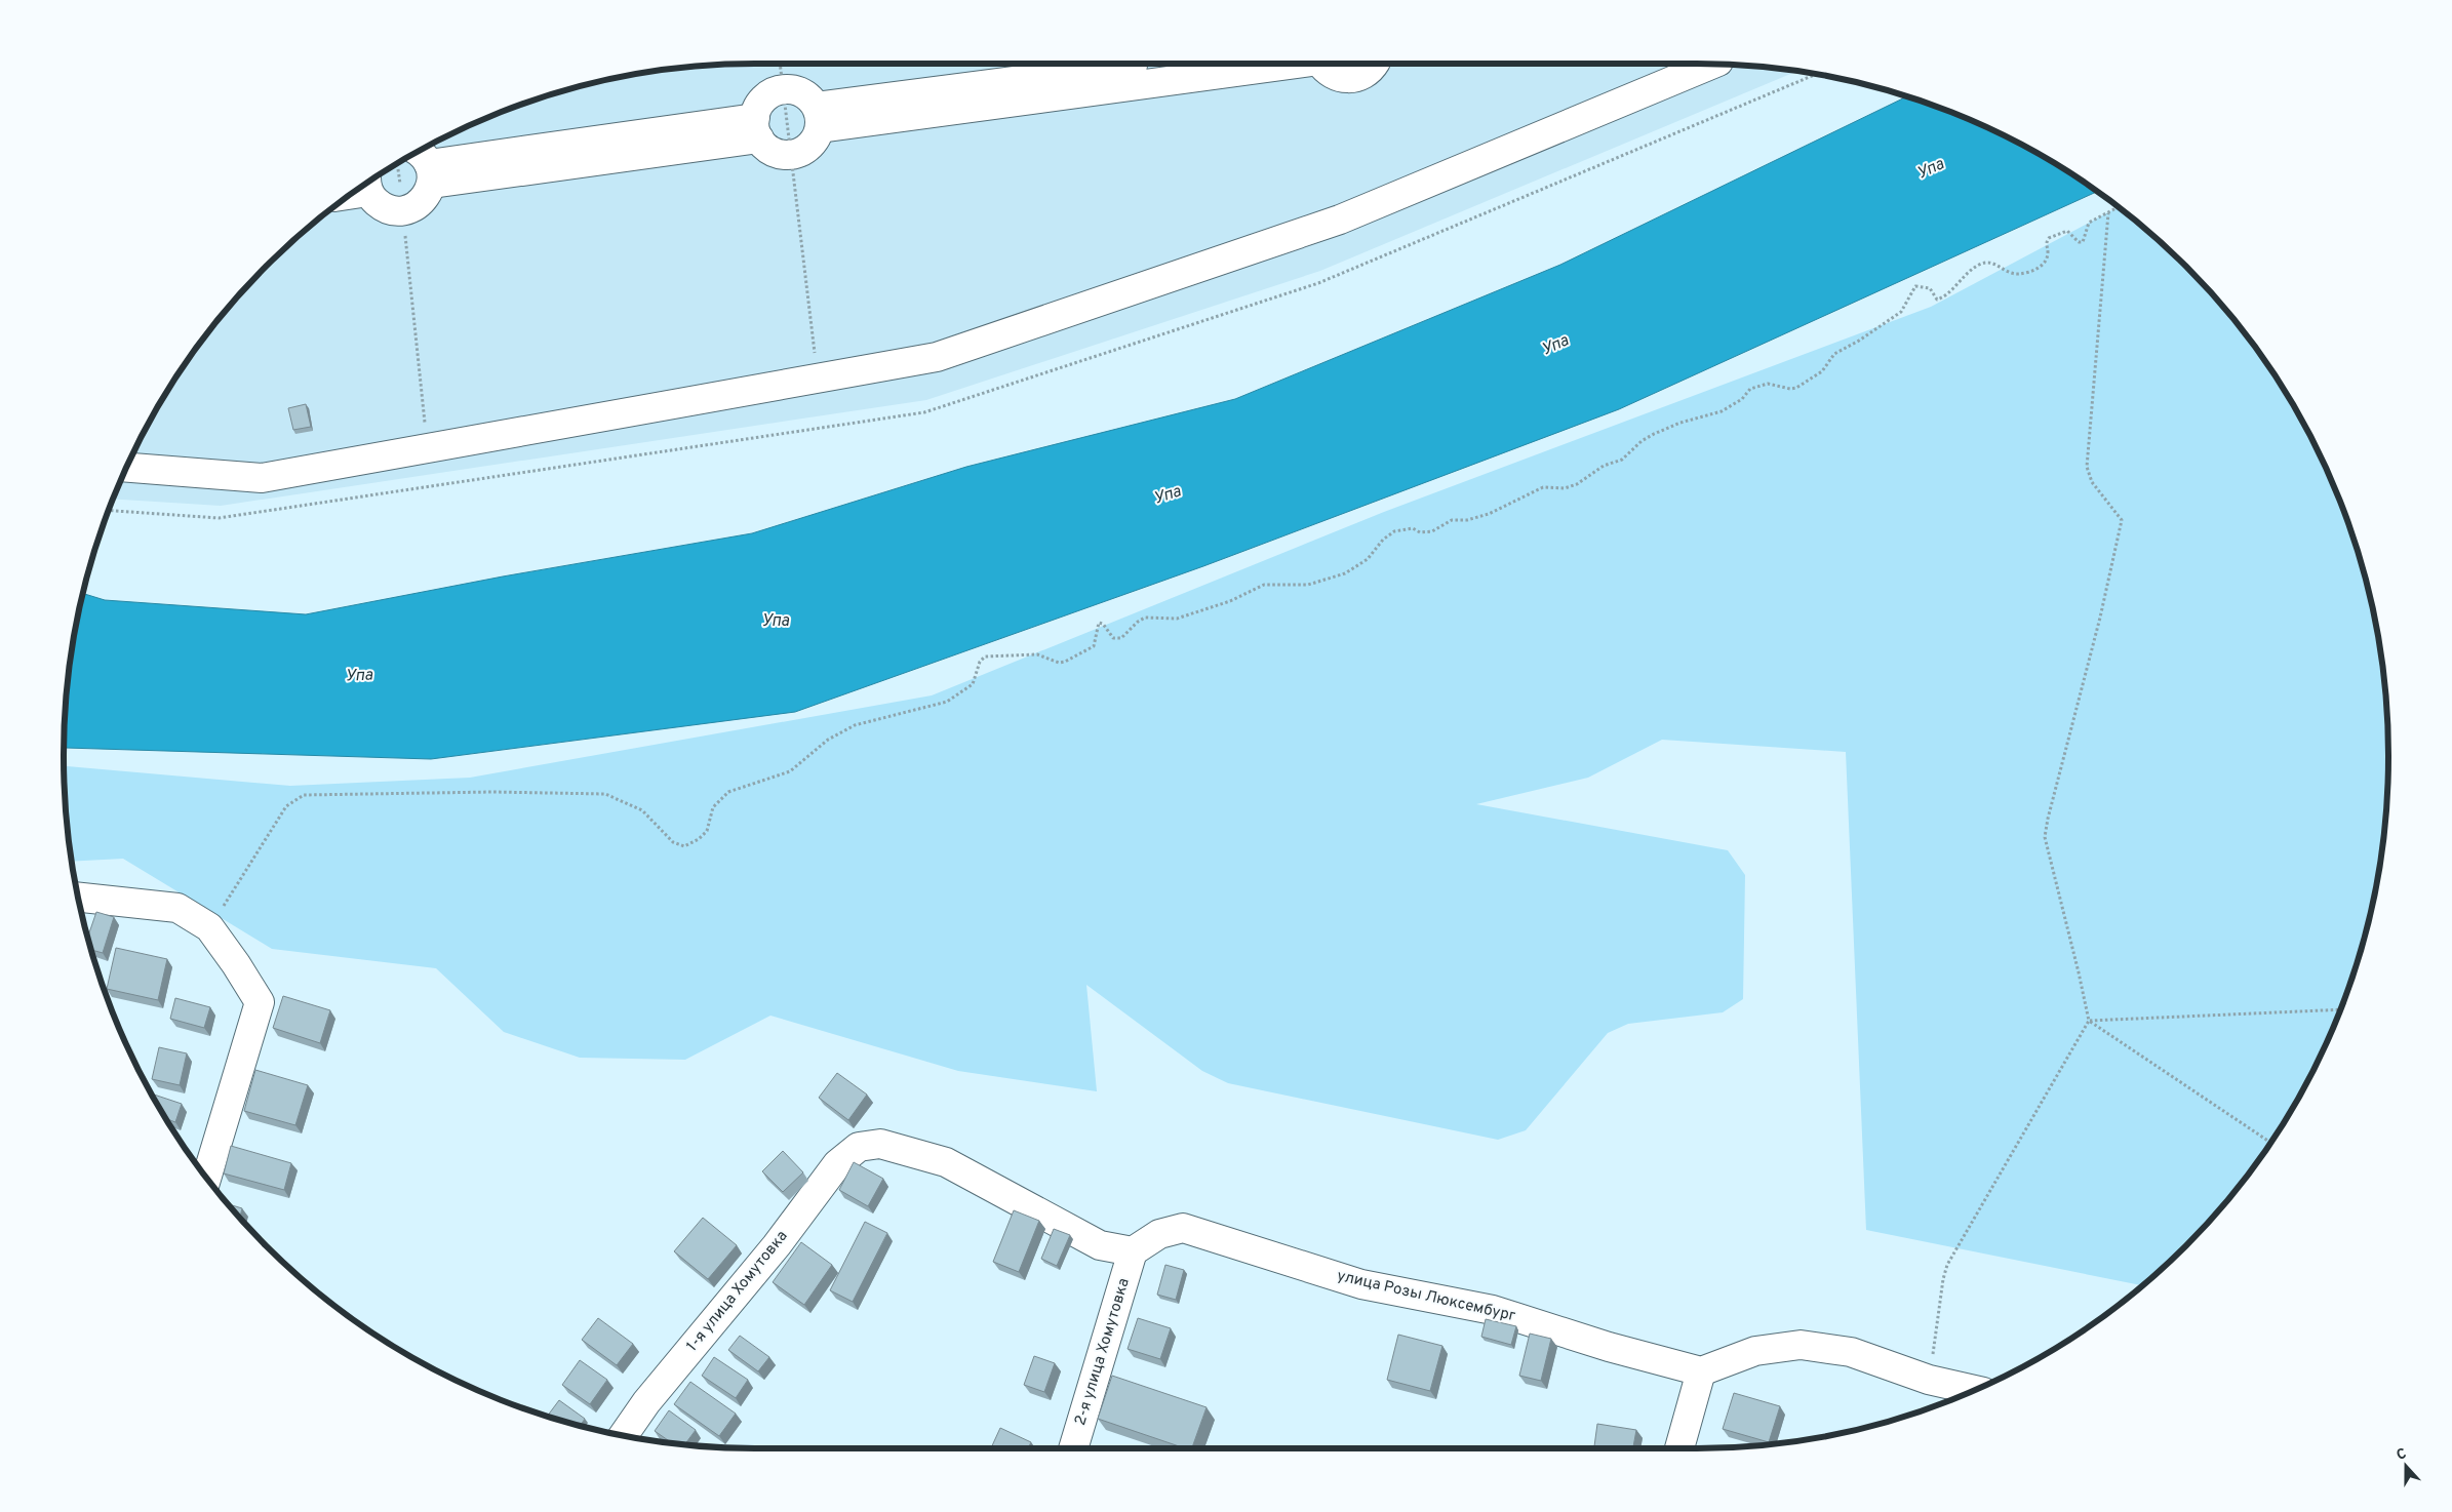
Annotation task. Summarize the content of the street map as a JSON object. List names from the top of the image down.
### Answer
{
  "streets": {
    "street": ["1-я улица Хомутовка", "улица Розы Люксембург", "2-я улица Хомутовка"]
  },
  "crossings": [
    ["1-я улица Хомутовка", "улица Розы Люксембург"],
    ["1-я улица Хомутовка", "2-я улица Хомутовка"],
    ["улица Розы Люксембург", "2-я улица Хомутовка"]
  ],
  "water": ["Упа"],
  "north": "top"
}
